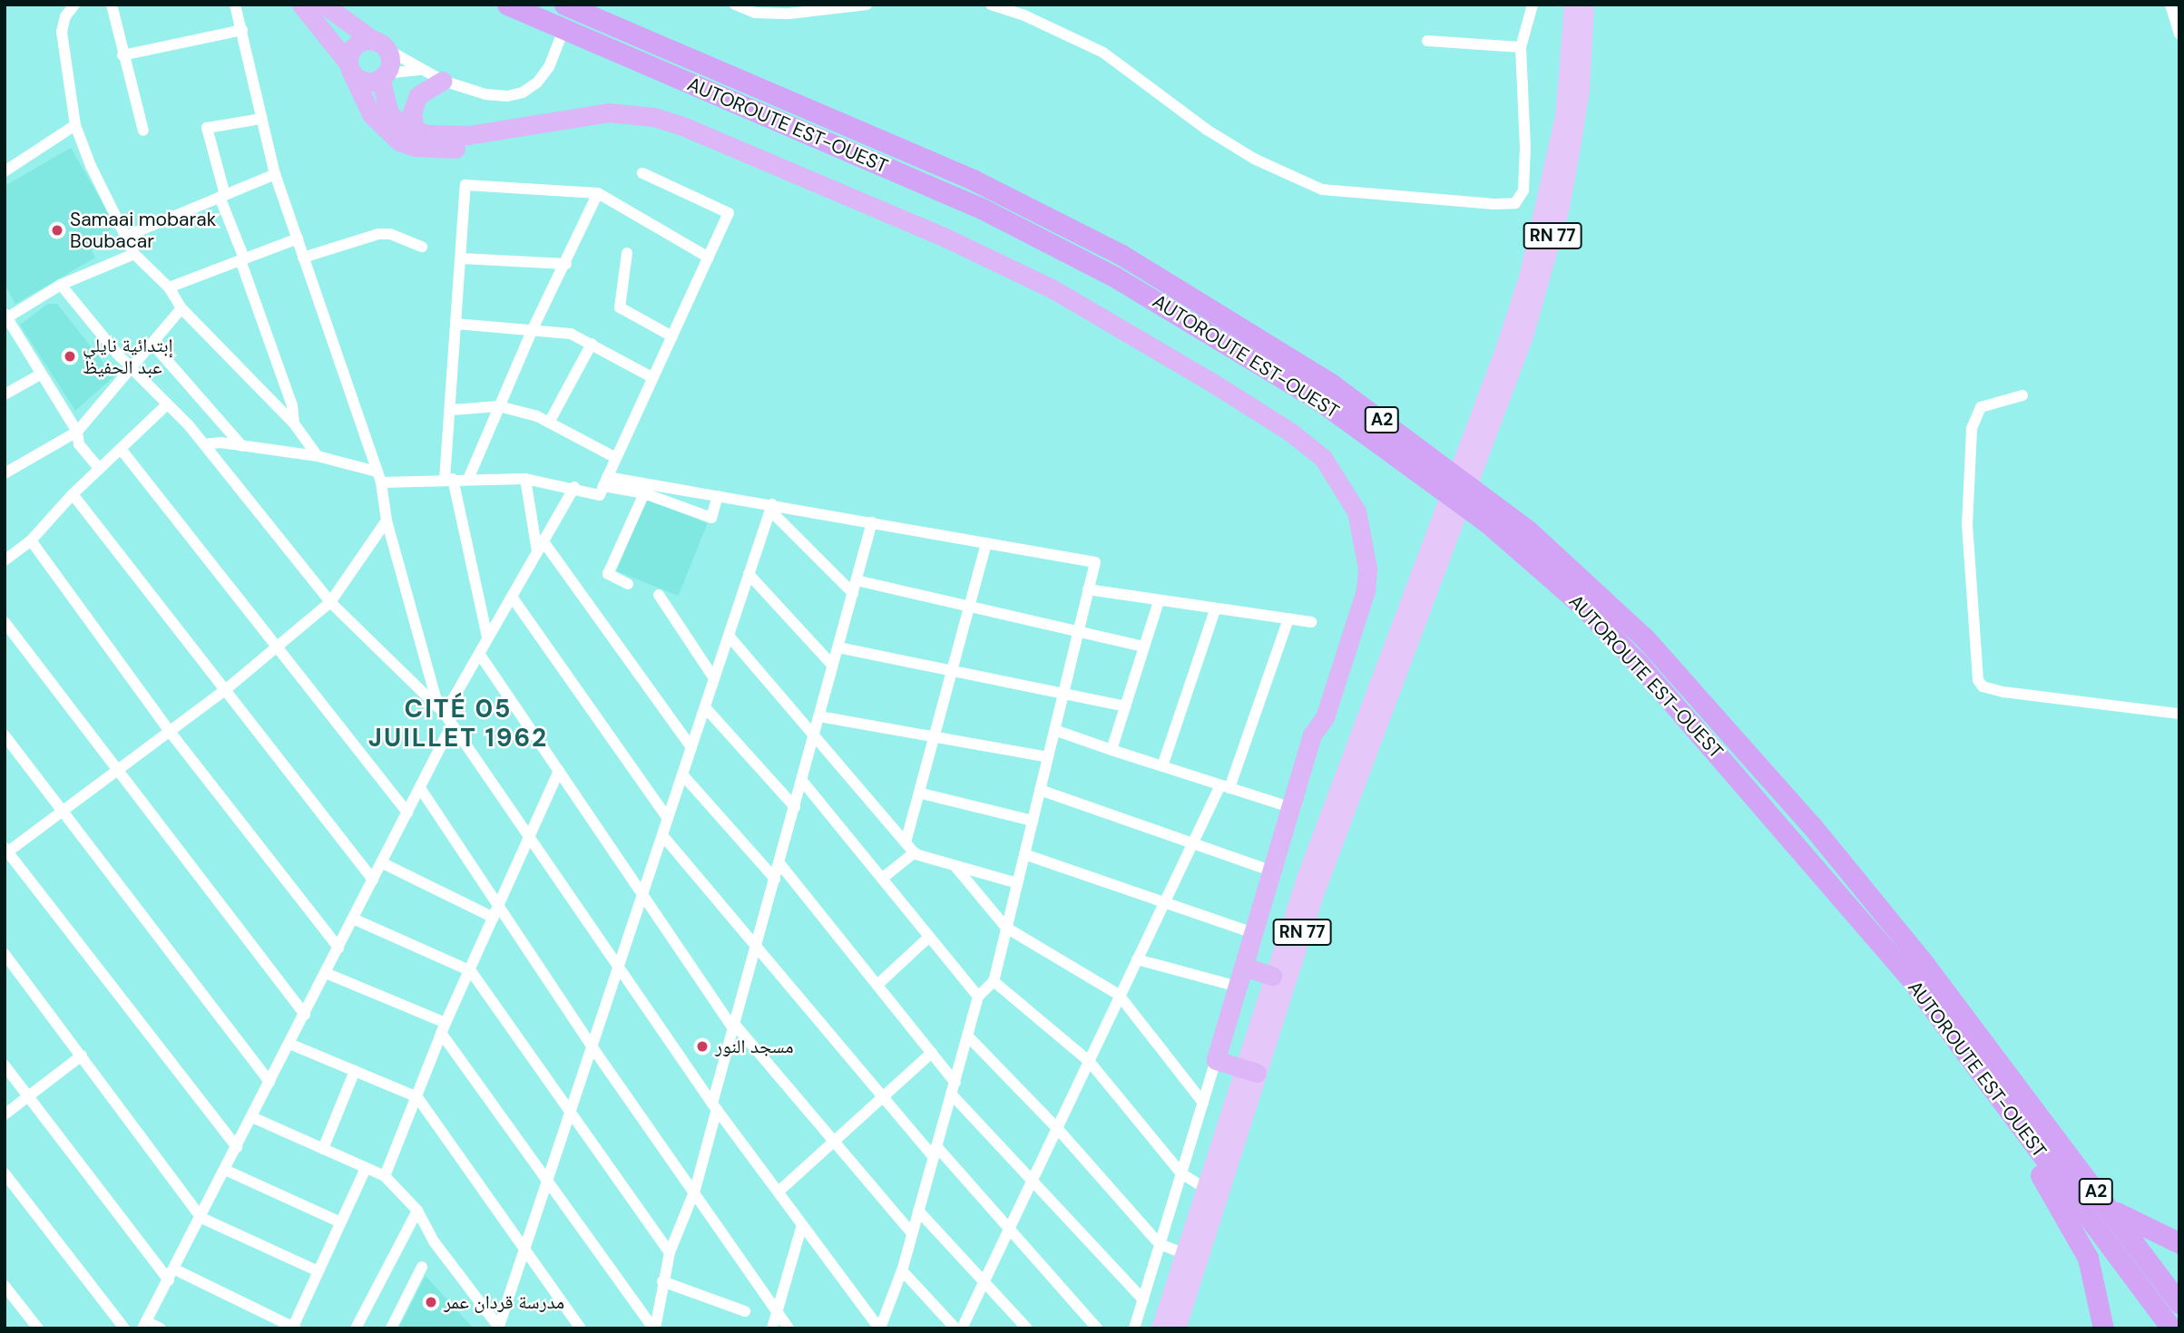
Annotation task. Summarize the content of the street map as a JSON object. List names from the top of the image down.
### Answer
{
  "streets": {
    "highway": ["AUTOROUTE EST-OUEST", "A2"],
    "main road": ["RN 77"]
  },
  "districts": ["CITÉ 05 JUILLET 1962"],
  "places": [
    "Samaai mobarak Boubacar",
    "إبتدائية نايلي عبد الحفيظ",
    "مسجد النور",
    "مدرسة قردان عمر"
  ]
}
